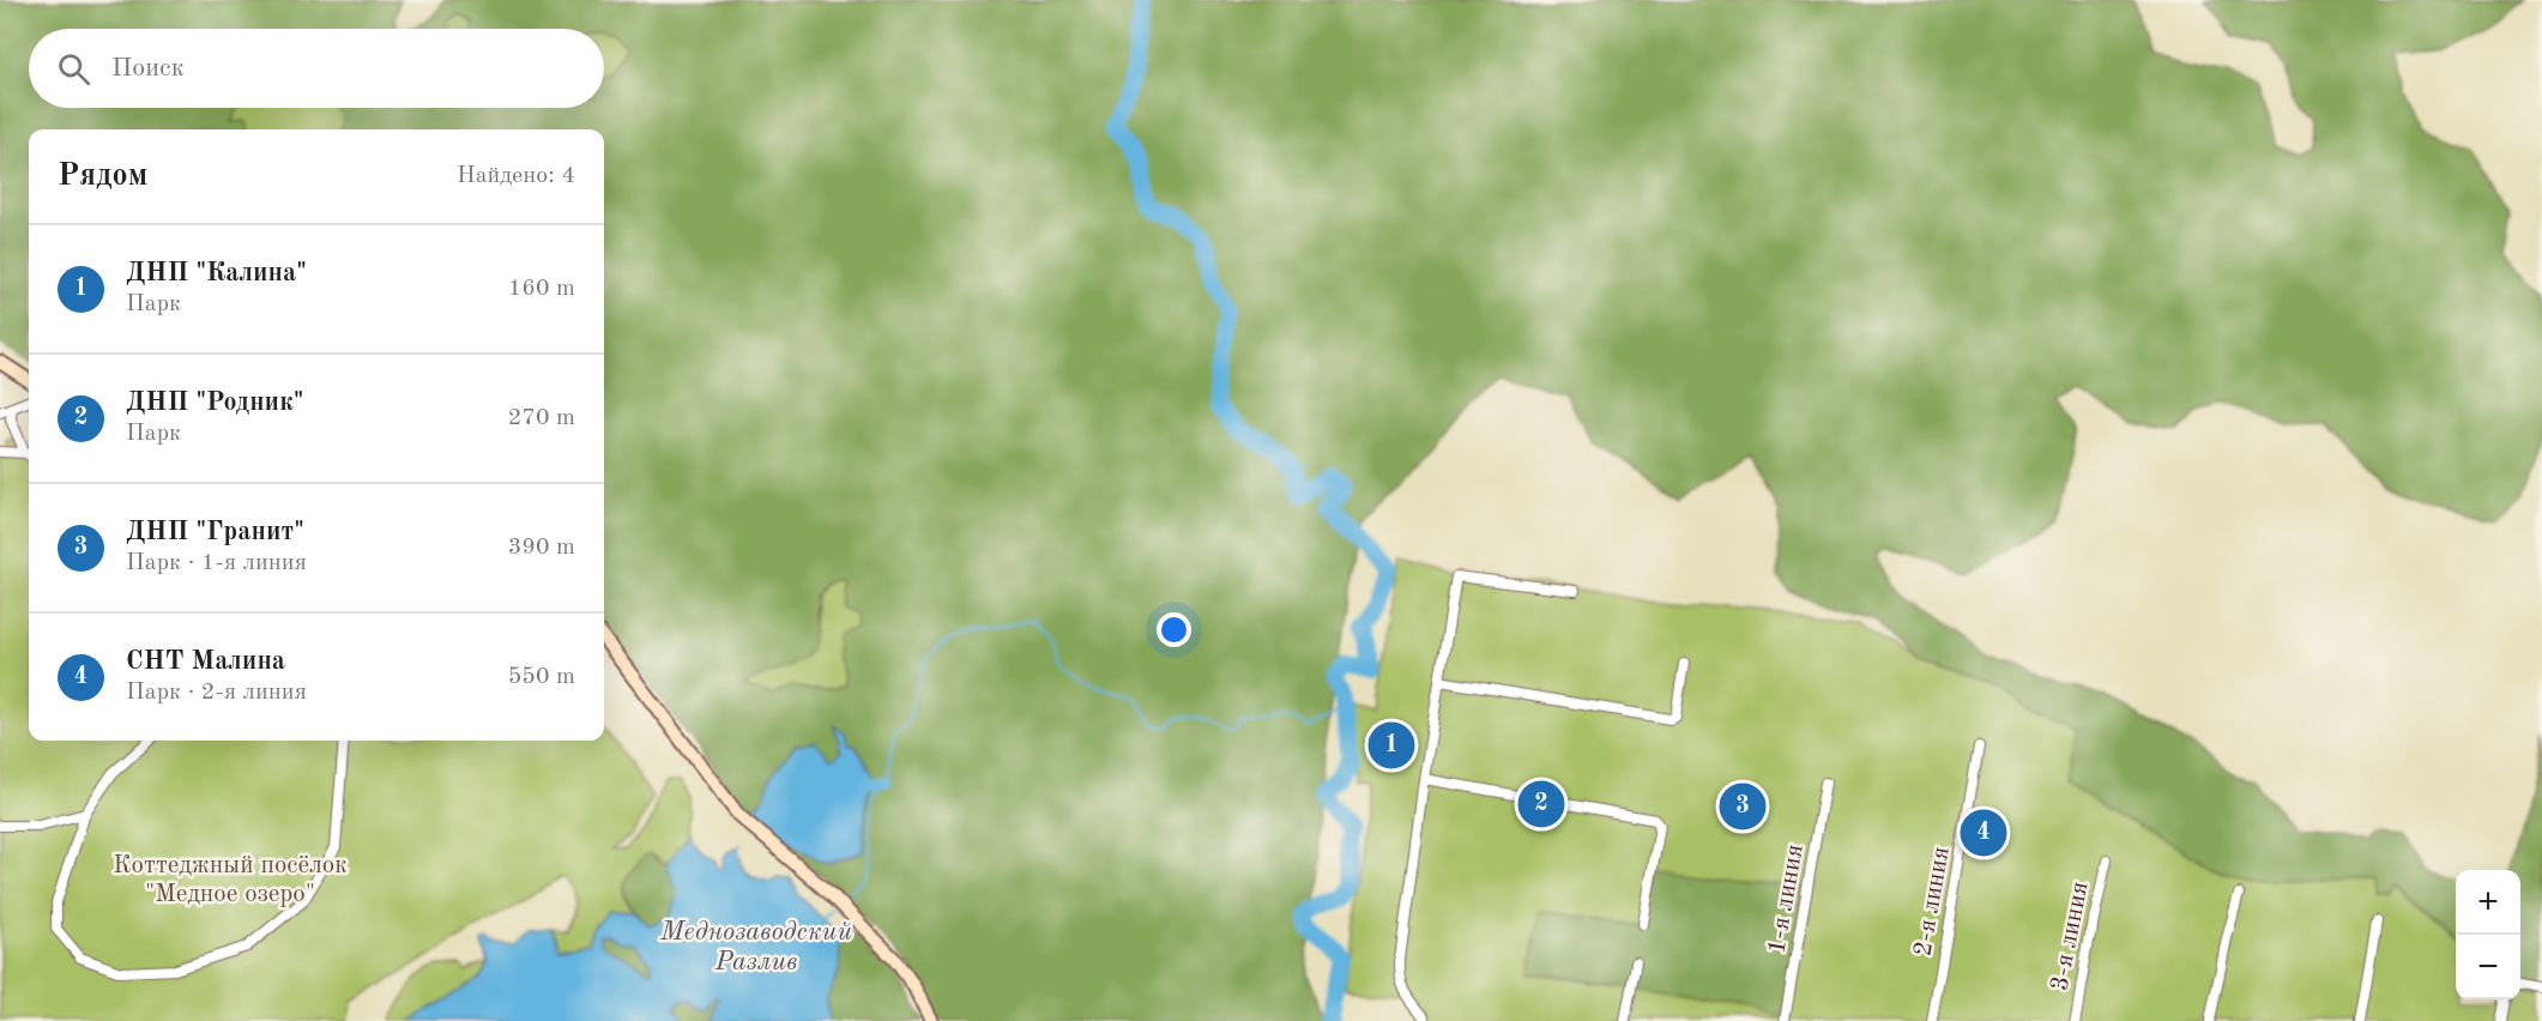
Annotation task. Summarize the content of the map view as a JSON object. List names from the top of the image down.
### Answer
{
  "streets": {
    "street": ["1-я линия", "2-я линия", "3-я линия"]
  },
  "water": ["Меднозаводский Разлив"],
  "parks": ["Коттеджный посёлок \"Медное озеро\""],
  "page": {
    "search": "Поиск",
    "heading": ["Рядом", "Найдено: 4"],
    "list": [
      {
        "mark": "1",
        "name": "ДНП \"Калина\"",
        "note": "Парк",
        "value": "160 m"
      },
      {
        "mark": "2",
        "name": "ДНП \"Родник\"",
        "note": "Парк",
        "value": "270 m"
      },
      {
        "mark": "3",
        "name": "ДНП \"Гранит\"",
        "note": "Парк · 1-я линия",
        "value": "390 m"
      },
      {
        "mark": "4",
        "name": "СНТ Малина",
        "note": "Парк · 2-я линия",
        "value": "550 m"
      }
    ],
    "pins": [
      "1",
      "2",
      "3",
      "4"
    ],
    "map_buttons": ["+", "−"]
  }
}
